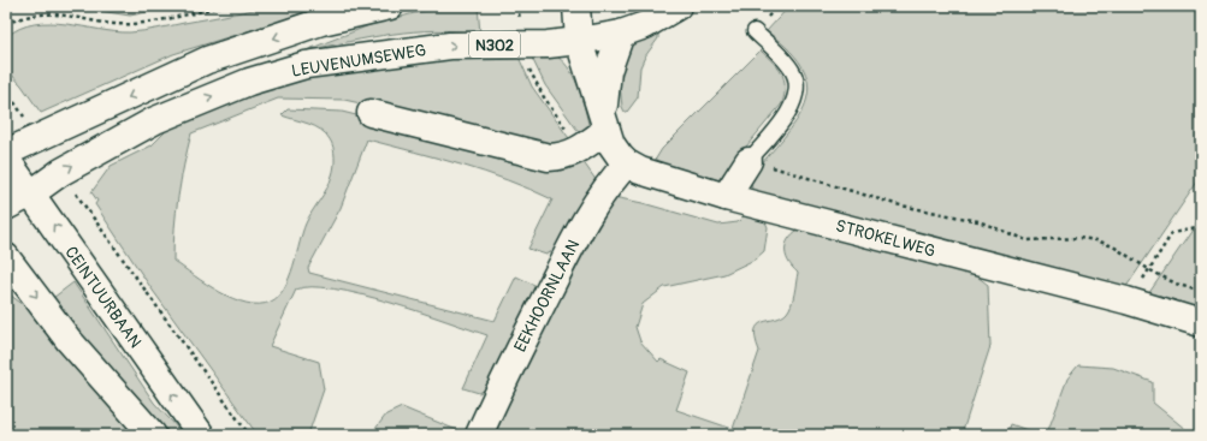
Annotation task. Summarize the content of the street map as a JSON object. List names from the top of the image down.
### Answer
{
  "streets": {
    "main road": [
      "N302",
      "LEUVENUMSEWEG",
      "STROKELWEG",
      "EEKHOORNLAAN",
      "CEINTUURBAAN"
    ]
  },
  "crossings": [
    ["LEUVENUMSEWEG", "STROKELWEG"],
    ["LEUVENUMSEWEG", "CEINTUURBAAN"],
    ["STROKELWEG", "EEKHOORNLAAN"]
  ]
}
